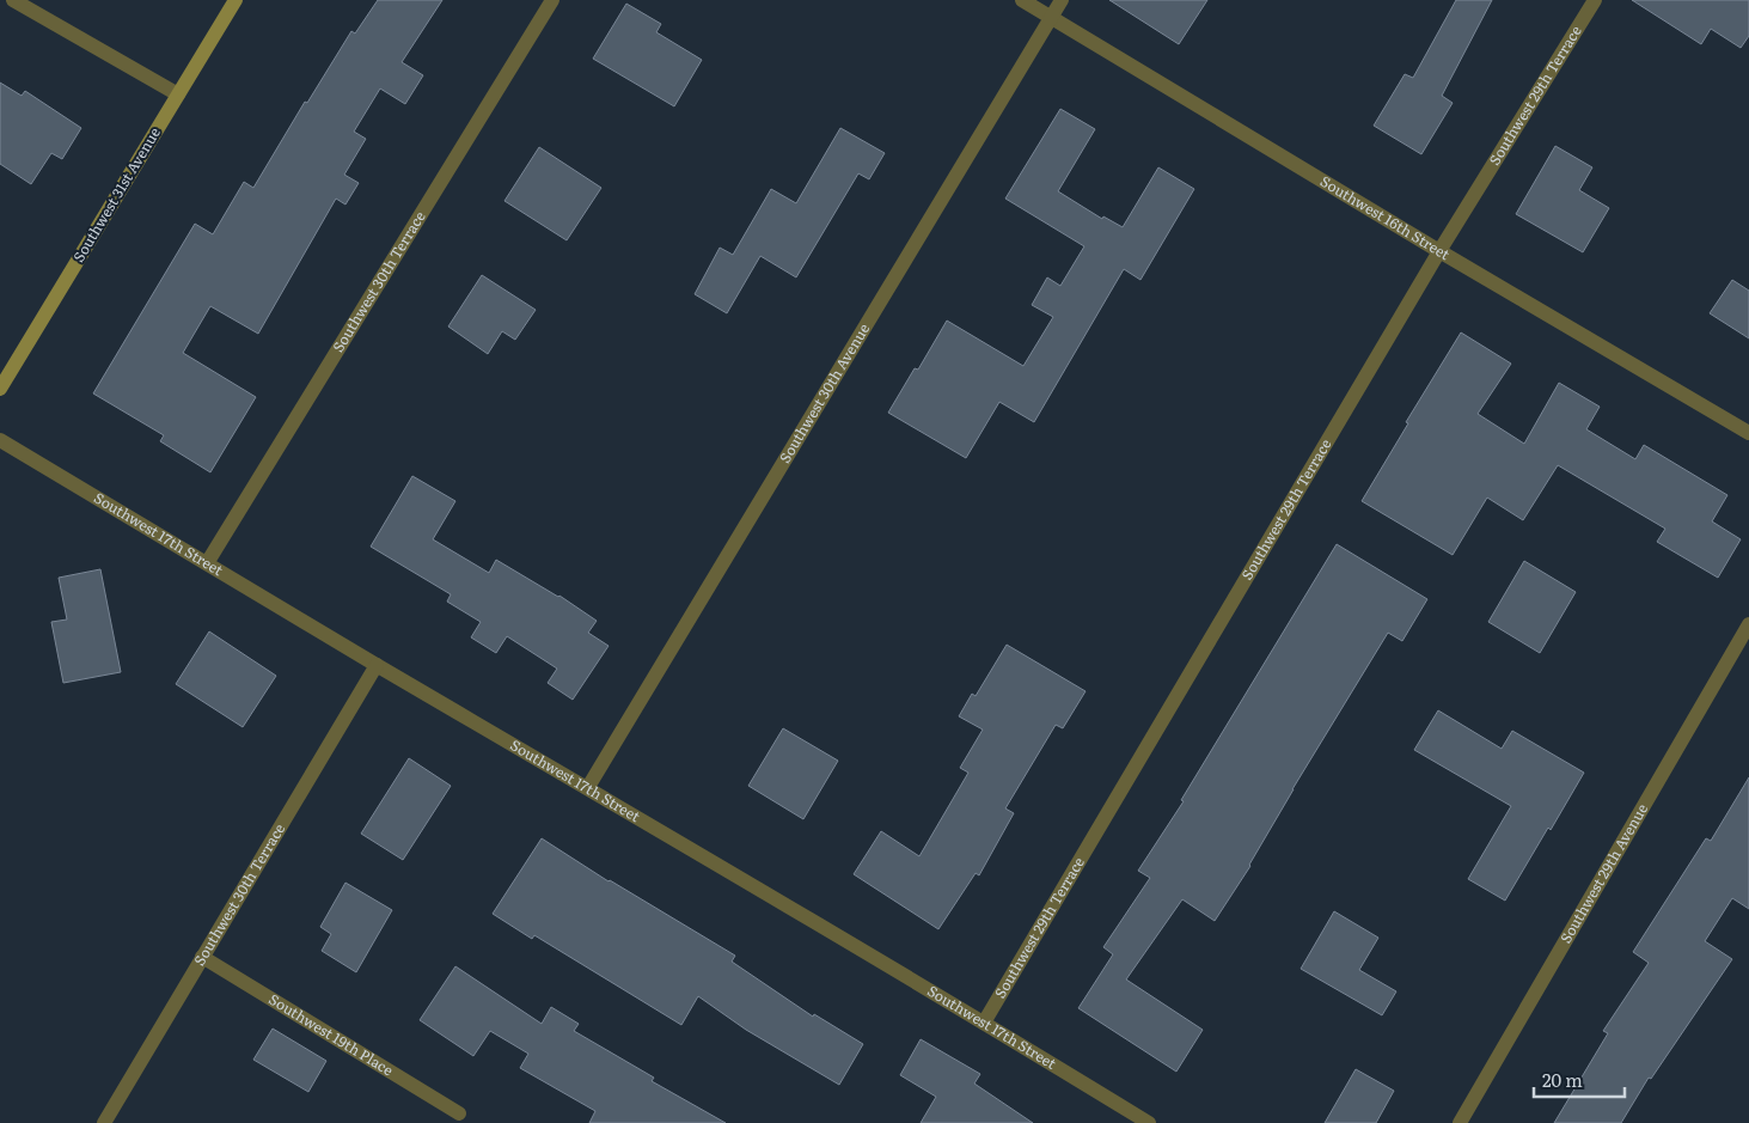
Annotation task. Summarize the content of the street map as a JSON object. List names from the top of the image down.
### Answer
{
  "streets": {
    "street": [
      "Southwest 29th Terrace",
      "Southwest 31st Avenue",
      "Southwest 16th Street",
      "Southwest 30th Terrace",
      "Southwest 30th Avenue",
      "Southwest 17th Street",
      "Southwest 29th Avenue",
      "Southwest 19th Place"
    ]
  },
  "crossings": [
    ["Southwest 29th Terrace", "Southwest 16th Street"],
    ["Southwest 29th Terrace", "Southwest 17th Street"],
    ["Southwest 16th Street", "Southwest 30th Avenue"],
    ["Southwest 30th Terrace", "Southwest 17th Street"],
    ["Southwest 30th Terrace", "Southwest 19th Place"],
    ["Southwest 30th Avenue", "Southwest 17th Street"]
  ],
  "scale_bar": "20 m"
}
